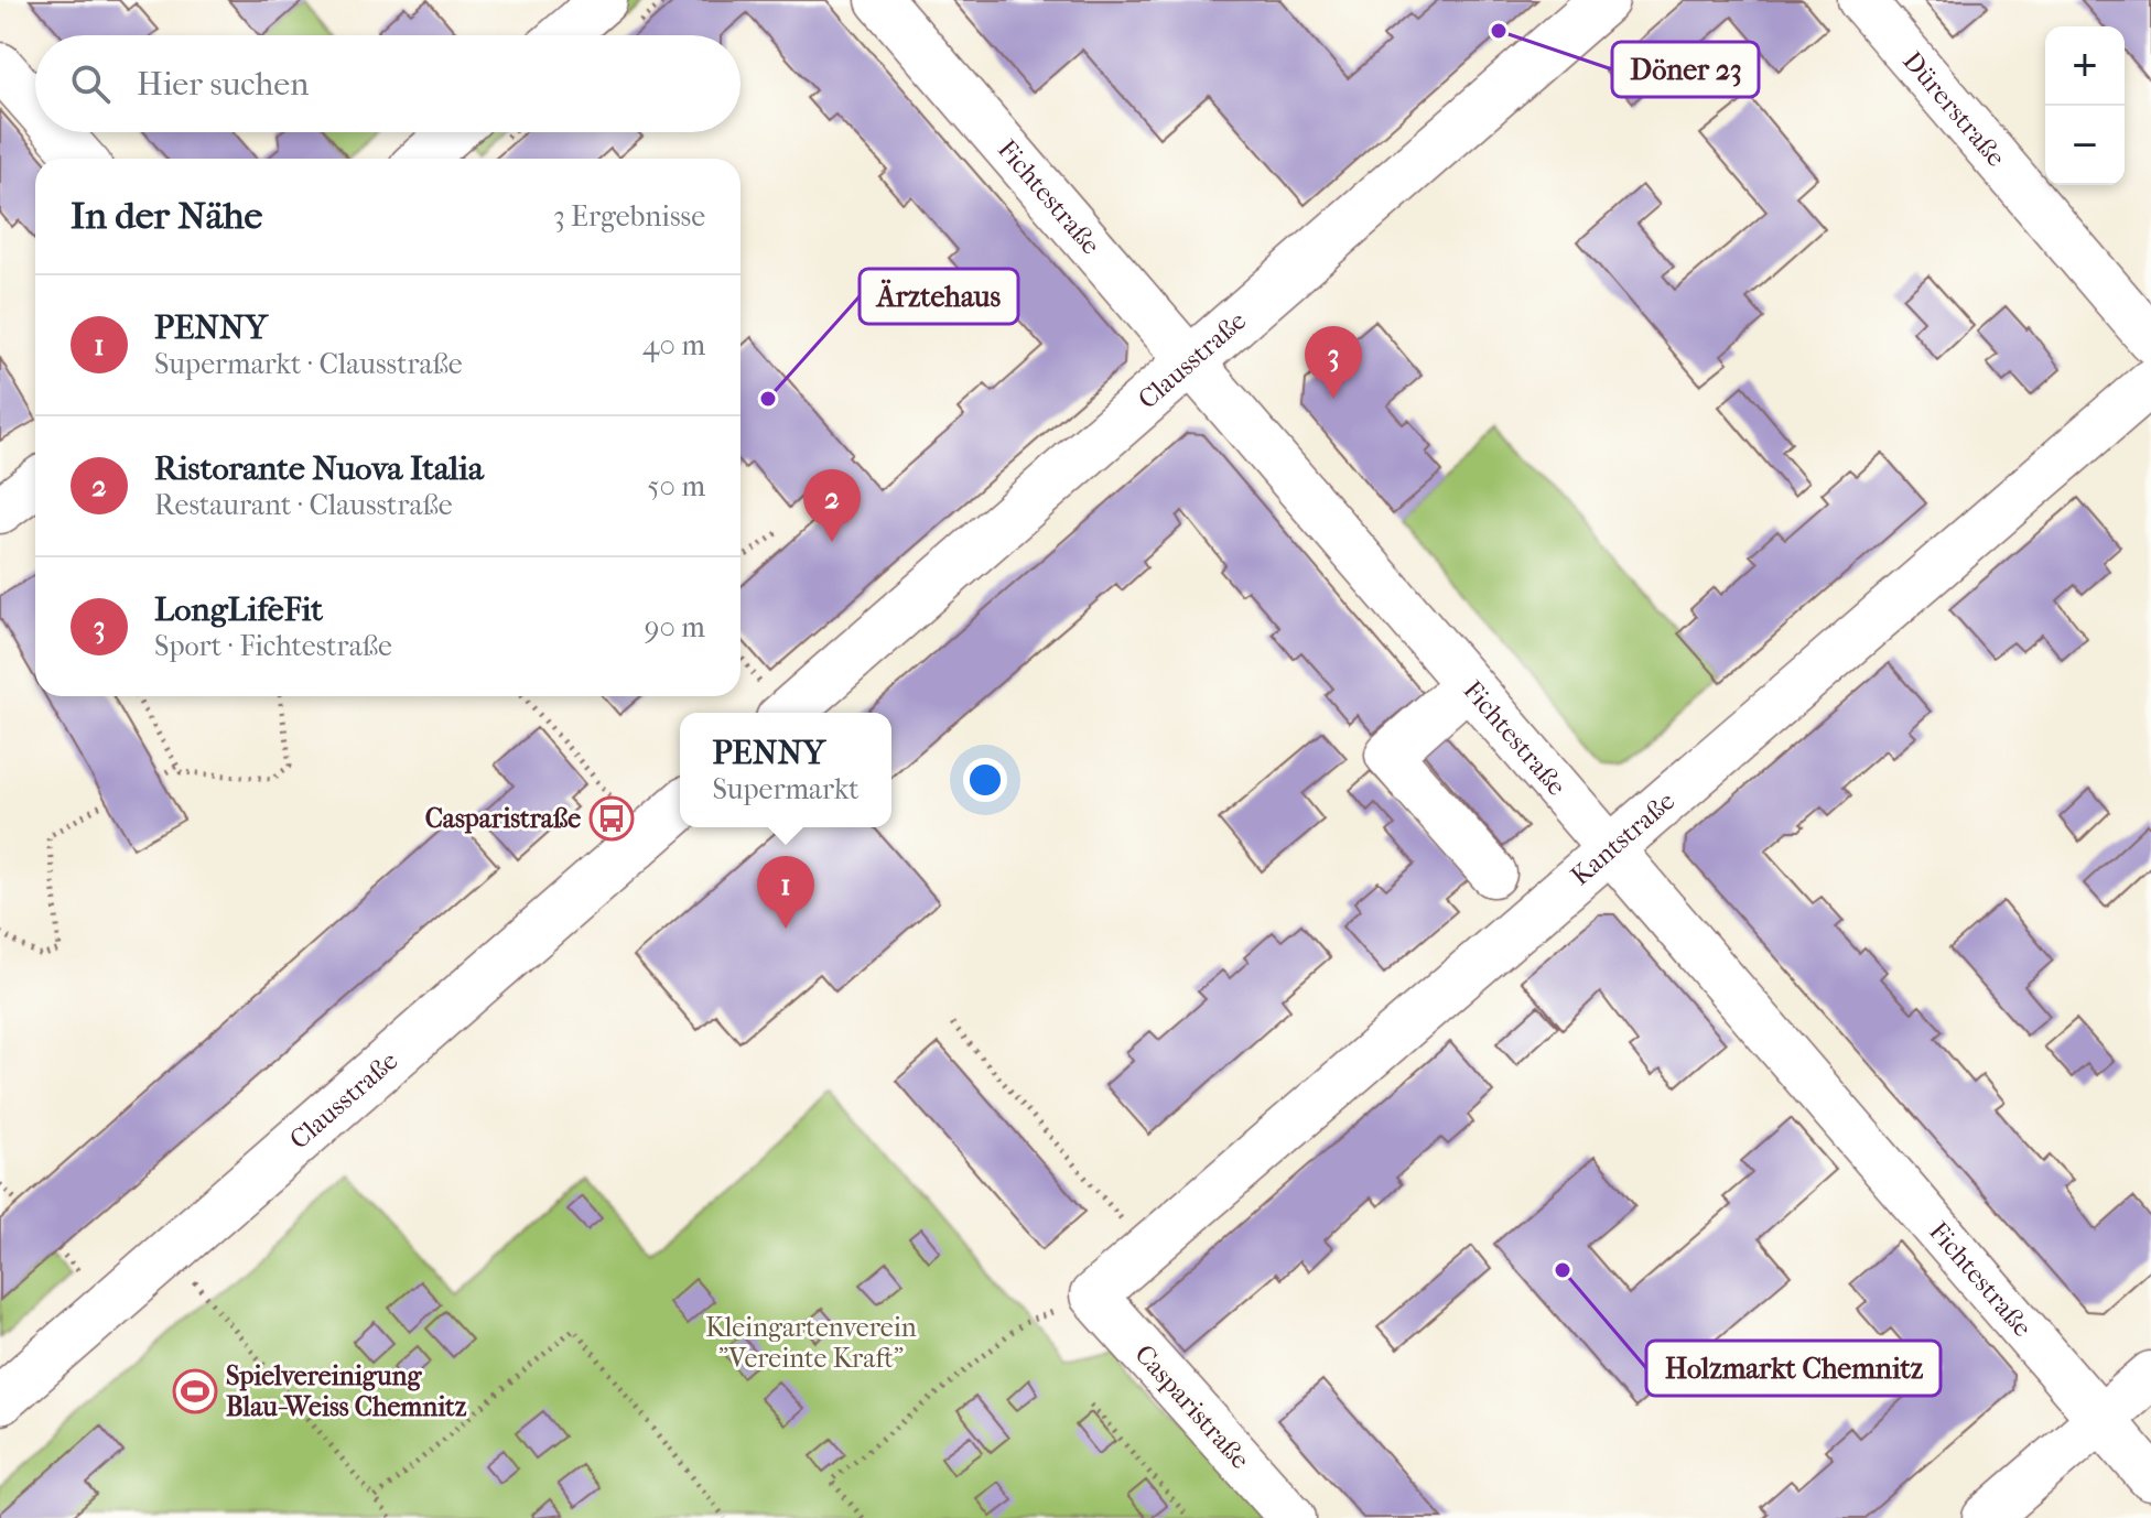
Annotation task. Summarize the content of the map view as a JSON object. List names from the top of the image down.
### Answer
{
  "streets": {
    "main road": ["Clausstraße"],
    "street": [
      "Dürerstraße",
      "Fichtestraße",
      "Kantstraße",
      "Casparistraße"
    ]
  },
  "crossings": [
    ["Fichtestraße", "Clausstraße"],
    ["Fichtestraße", "Kantstraße"],
    ["Kantstraße", "Casparistraße"]
  ],
  "parks": ["Kleingartenverein \"Vereinte Kraft\""],
  "places": {
    "other": ["Döner 23", "Ärztehaus", "Holzmarkt Chemnitz"],
    "bus stop": ["Casparistraße"],
    "sports": ["Spielvereinigung Blau-Weiss Chemnitz"]
  },
  "page": {
    "map_buttons": ["+", "−"],
    "search": "Hier suchen",
    "heading": ["In der Nähe", "3 Ergebnisse"],
    "list": [
      {
        "mark": "1",
        "name": "PENNY",
        "note": "Supermarkt · Clausstraße",
        "value": "40 m"
      },
      {
        "mark": "2",
        "name": "Ristorante Nuova Italia",
        "note": "Restaurant · Clausstraße",
        "value": "50 m"
      },
      {
        "mark": "3",
        "name": "LongLifeFit",
        "note": "Sport · Fichtestraße",
        "value": "90 m"
      }
    ],
    "pins": ["3", "2", "1"],
    "popup": ["PENNY", "Supermarkt"]
  }
}
